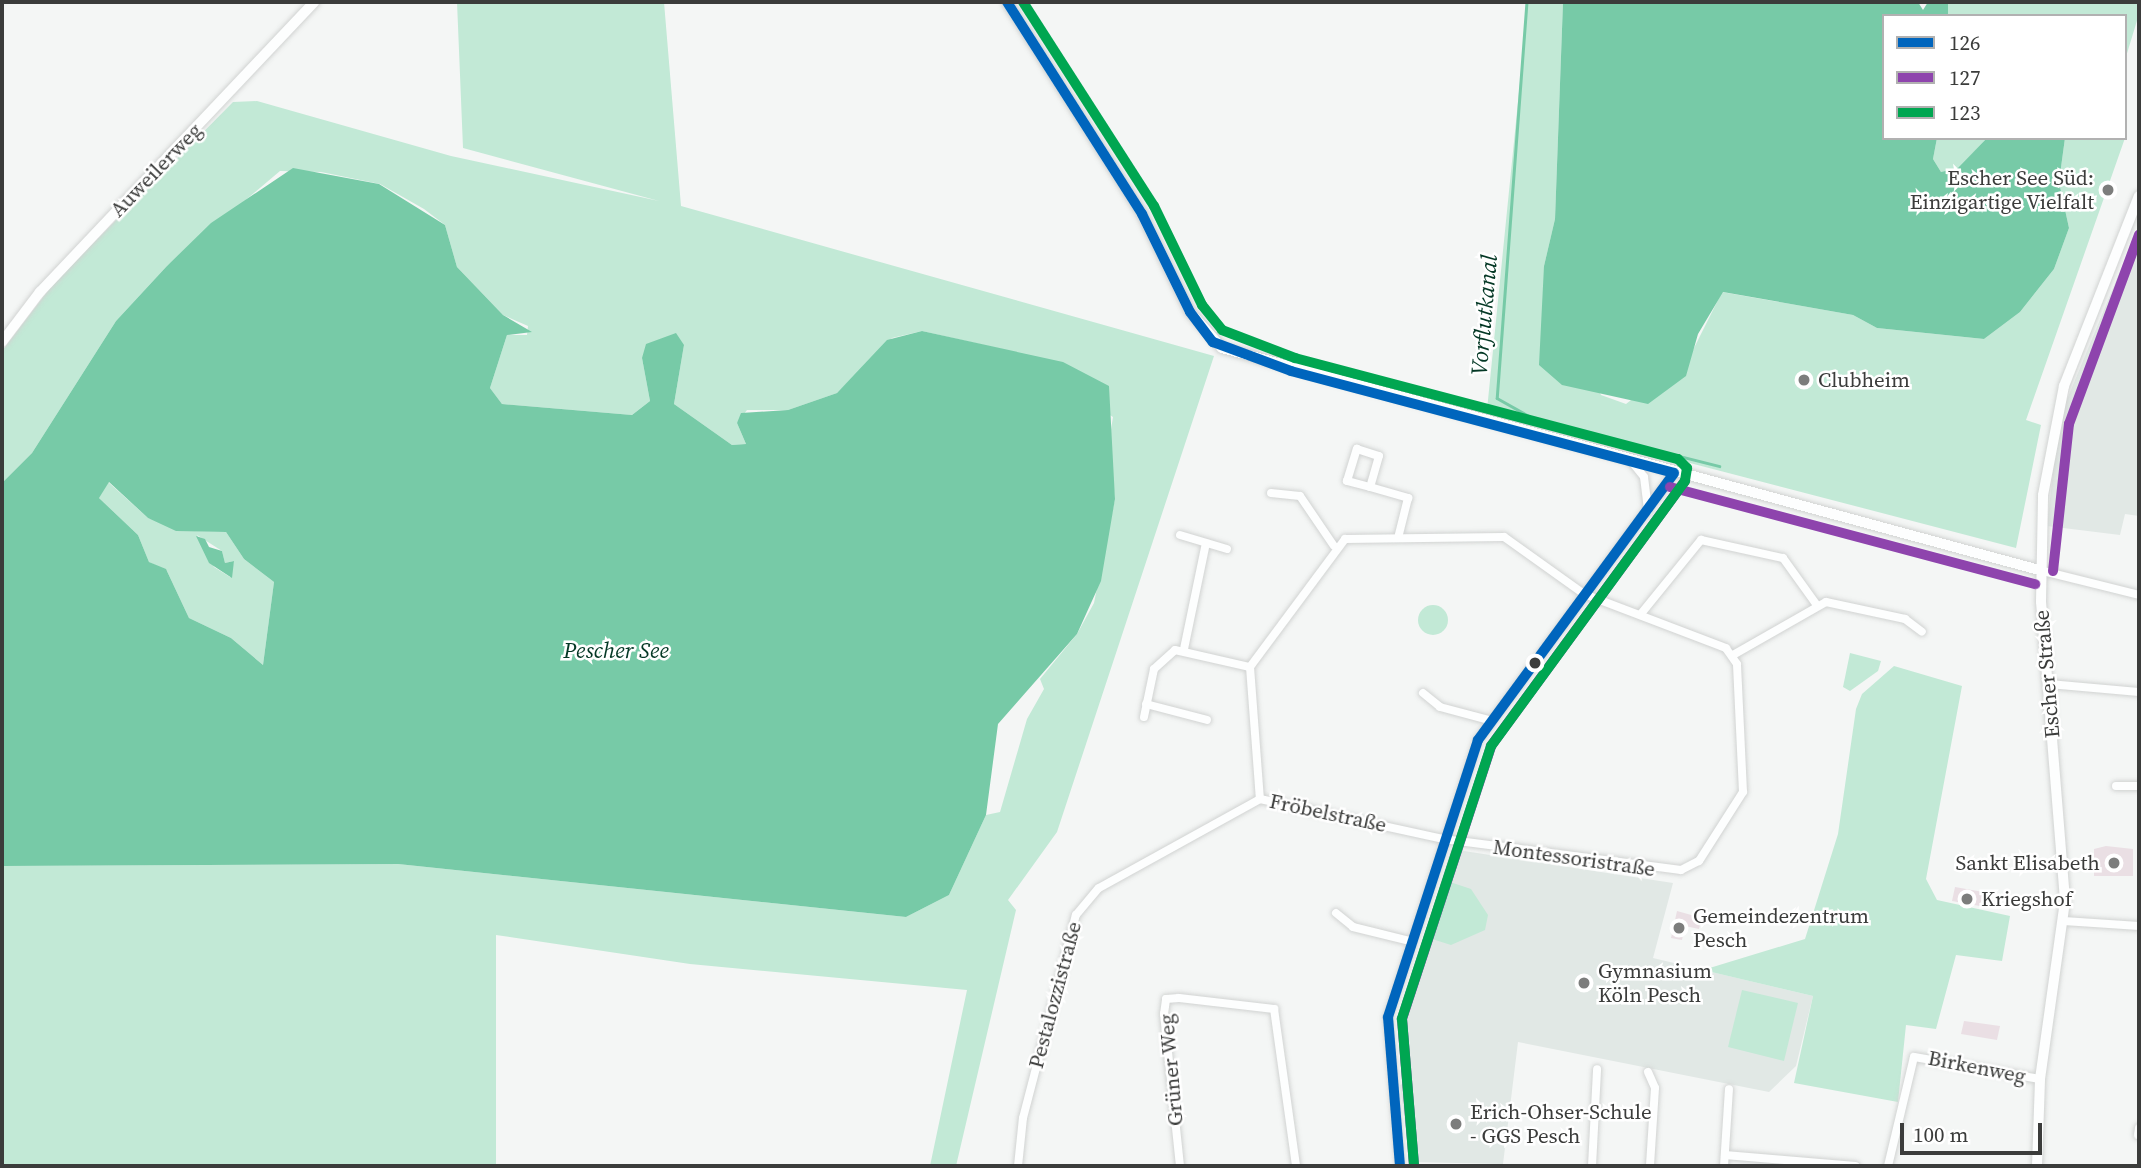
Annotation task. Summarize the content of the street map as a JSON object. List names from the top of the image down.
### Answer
{
  "streets": {
    "street": [
      "Auweilerweg",
      "Escher Straße",
      "Fröbelstraße",
      "Montessoristraße",
      "Pestalozzistraße",
      "Birkenweg",
      "Grüner Weg"
    ]
  },
  "crossings": [
    ["Escher Straße", "Birkenweg"],
    ["Fröbelstraße", "Montessoristraße"],
    ["Fröbelstraße", "Pestalozzistraße"]
  ],
  "water": ["Vorflutkanal", "Pescher See"],
  "places": [
    "Escher See Süd: Einzigartige Vielfalt",
    "Clubheim",
    "Sankt Elisabeth",
    "Kriegshof",
    "Gemeindezentrum Pesch",
    "Gymnasium Köln Pesch",
    "Erich-Ohser-Schule - GGS Pesch"
  ],
  "lines": ["transit line 126", "transit line 123", "transit line 127"],
  "legend": ["126", "127", "123"],
  "scale_bar": "100 m"
}
